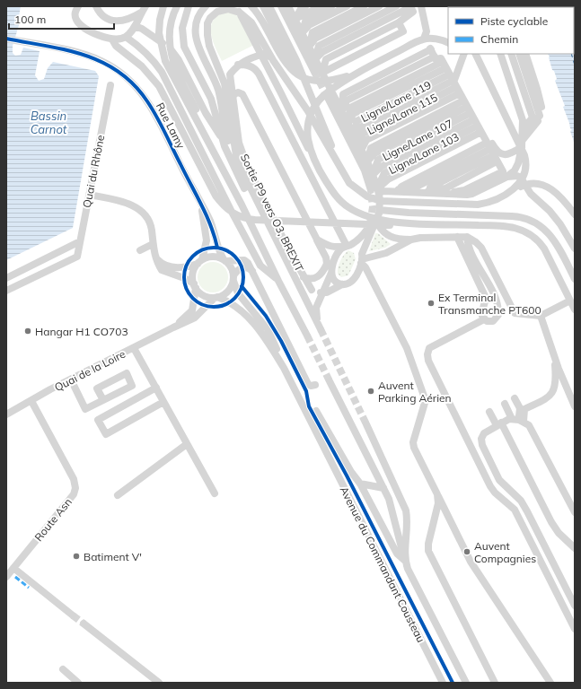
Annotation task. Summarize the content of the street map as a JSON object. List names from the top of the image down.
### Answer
{
  "streets": {
    "street": [
      "Ligne/Lane 119",
      "Ligne/Lane 115",
      "Rue Lamy",
      "Ligne/Lane 107",
      "Ligne/Lane 103",
      "Quai du Rhône",
      "Sortie P9 vers O3, BREXIT",
      "Quai de la Loire",
      "Route Asn",
      "Avenue du Commandant Cousteau"
    ]
  },
  "crossings": [
    ["Ligne/Lane 119", "Ligne/Lane 115"],
    ["Ligne/Lane 119", "Ligne/Lane 107"],
    ["Ligne/Lane 119", "Ligne/Lane 103"],
    ["Ligne/Lane 115", "Ligne/Lane 107"],
    ["Ligne/Lane 115", "Ligne/Lane 103"],
    ["Rue Lamy", "Quai de la Loire"],
    ["Rue Lamy", "Avenue du Commandant Cousteau"],
    ["Ligne/Lane 107", "Ligne/Lane 103"],
    ["Quai de la Loire", "Route Asn"],
    ["Quai de la Loire", "Avenue du Commandant Cousteau"]
  ],
  "water": ["Bassin Carnot"],
  "places": [
    "Ex Terminal Transmanche PT600",
    "Hangar H1 CO703",
    "Auvent Parking Aérien",
    "Auvent Compagnies",
    "Batiment V'"
  ],
  "legend": ["Piste cyclable", "Chemin"],
  "scale_bar": "100 m"
}
